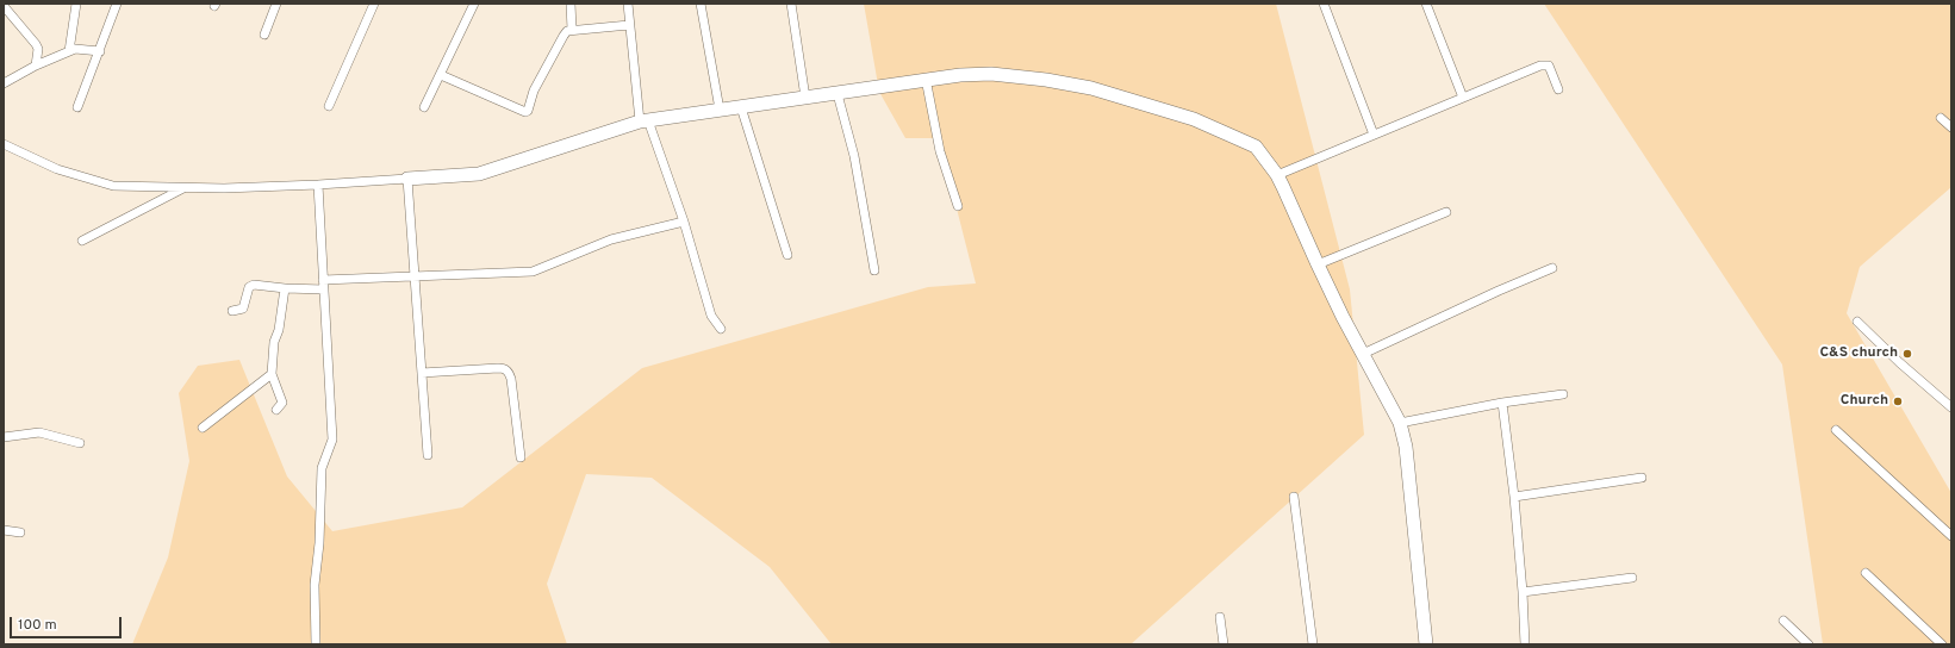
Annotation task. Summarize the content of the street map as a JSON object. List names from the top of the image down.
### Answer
{
  "places": ["C&S church", "Church"],
  "scale_bar": "100 m"
}
